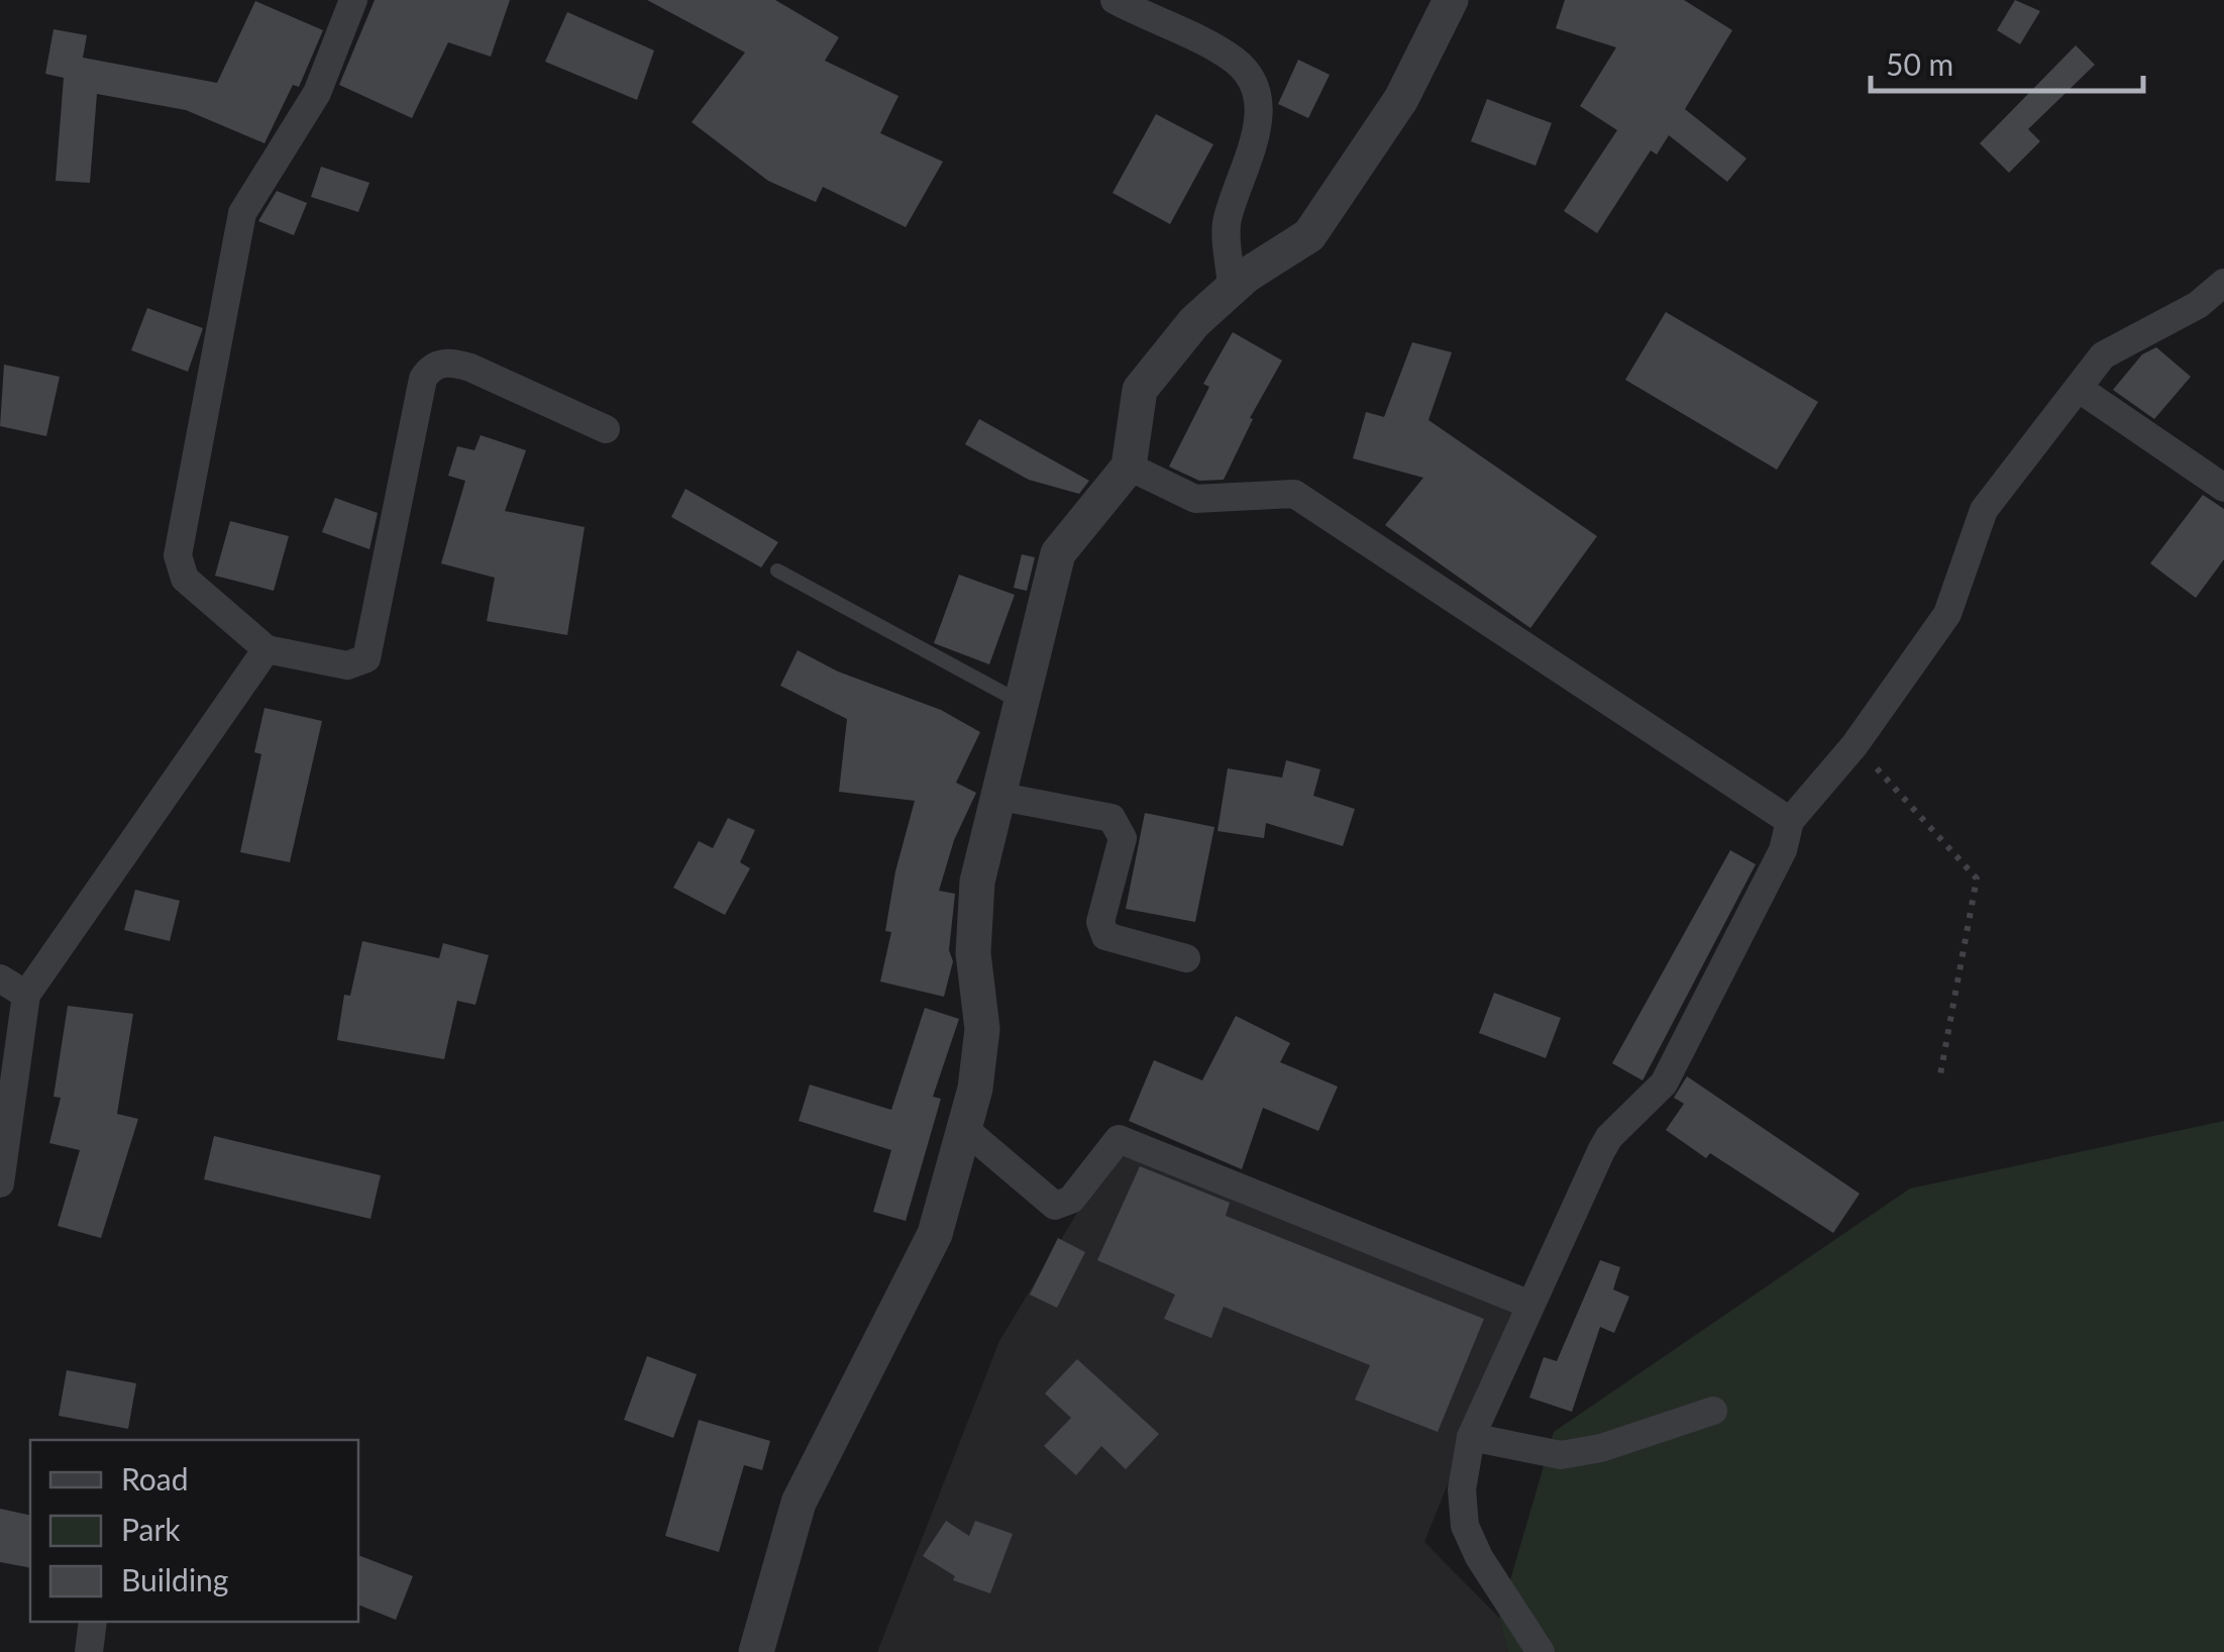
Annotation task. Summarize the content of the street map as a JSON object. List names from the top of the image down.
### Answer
{
  "legend": ["Road", "Park", "Building"],
  "scale_bar": "50 m"
}
